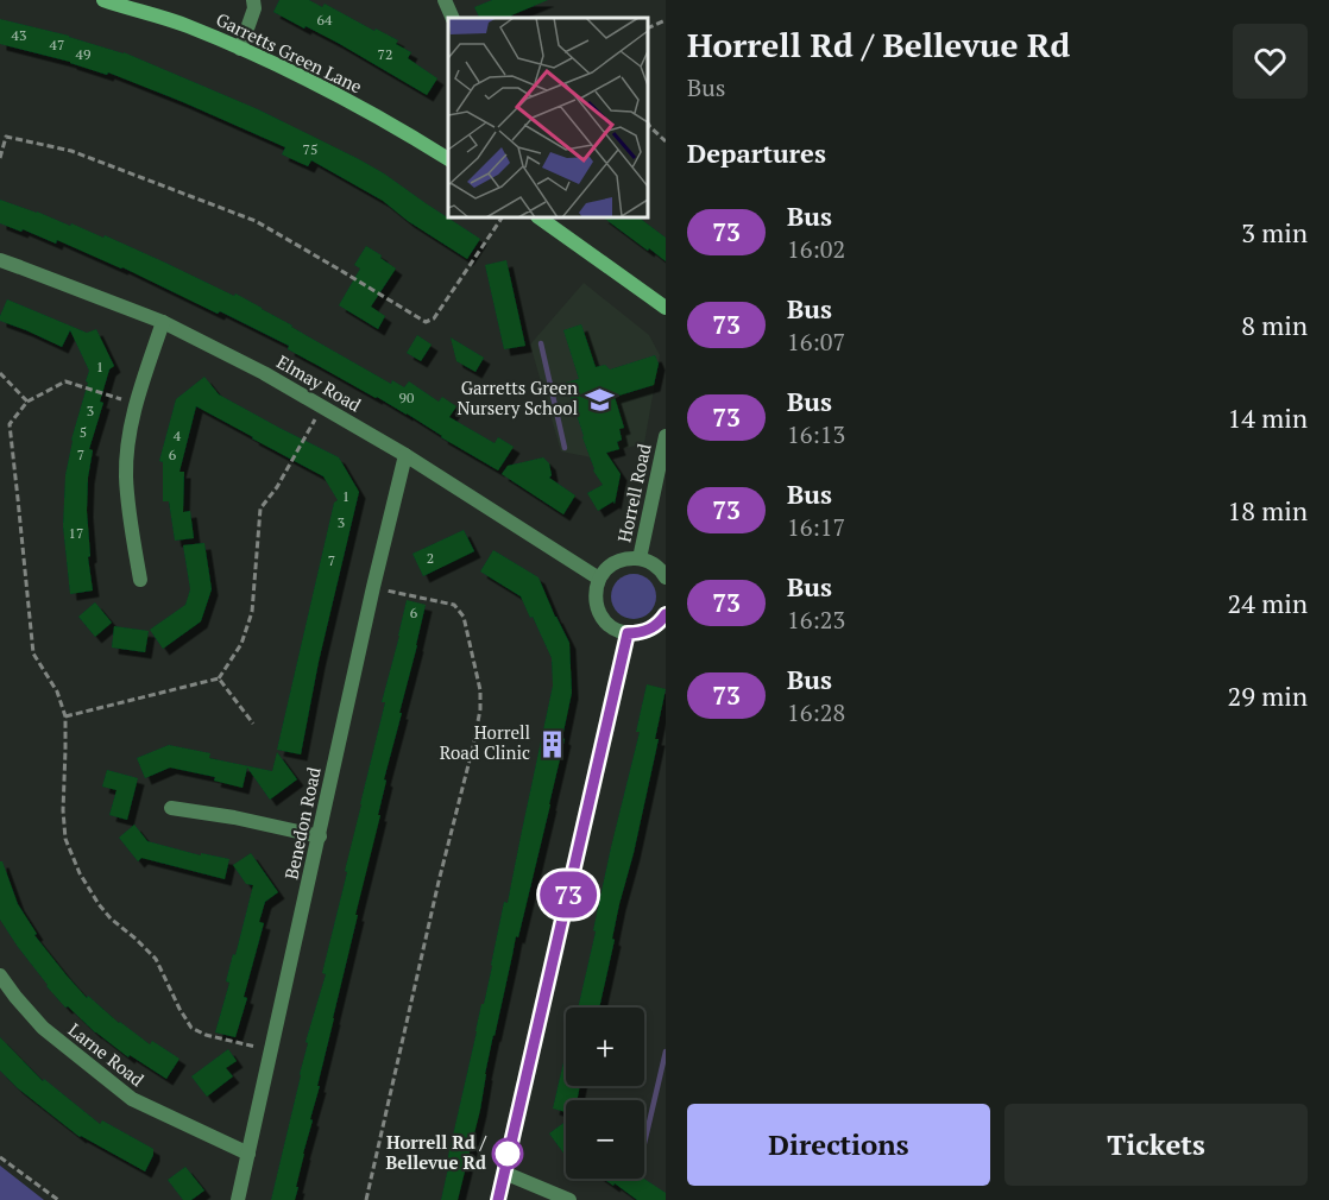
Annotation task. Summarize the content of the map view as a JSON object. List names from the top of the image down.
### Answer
{
  "streets": {
    "street": [
      "Garretts Green Lane",
      "Elmay Road",
      "Horrell Road",
      "Benedon Road",
      "Larne Road"
    ]
  },
  "crossings": [
    ["Elmay Road", "Benedon Road"],
    ["Benedon Road", "Larne Road"]
  ],
  "places": {
    "school or university": ["Garretts Green Nursery School"],
    "building": ["Horrell Road Clinic"],
    "other": ["Horrell Rd / Bellevue Rd"]
  },
  "lines": ["bus line 73"],
  "house_numbers": [
    "64",
    "43",
    "47",
    "49",
    "72",
    "75",
    "1",
    "90",
    "3",
    "5",
    "4",
    "7",
    "6",
    "1",
    "3",
    "17",
    "2",
    "7",
    "6"
  ],
  "page": {
    "on_map": "73",
    "heading": [
      ["Horrell Rd / Bellevue Rd", "Bus"],
      "Departures"
    ],
    "list": [
      {
        "mark": "73",
        "name": "Bus",
        "note": "16:02",
        "value": "3 min"
      },
      {
        "mark": "73",
        "name": "Bus",
        "note": "16:07",
        "value": "8 min"
      },
      {
        "mark": "73",
        "name": "Bus",
        "note": "16:13",
        "value": "14 min"
      },
      {
        "mark": "73",
        "name": "Bus",
        "note": "16:17",
        "value": "18 min"
      },
      {
        "mark": "73",
        "name": "Bus",
        "note": "16:23",
        "value": "24 min"
      },
      {
        "mark": "73",
        "name": "Bus",
        "note": "16:28",
        "value": "29 min"
      }
    ],
    "map_buttons": ["+", "−"],
    "buttons": ["Directions", "Tickets"]
  }
}
